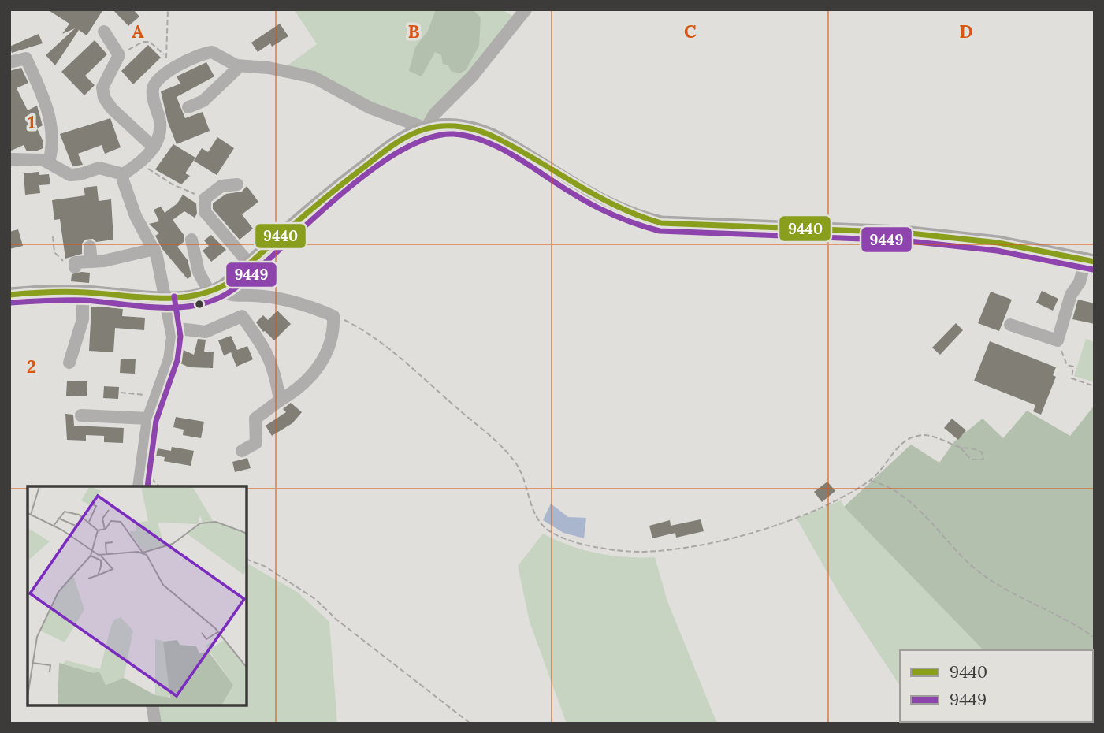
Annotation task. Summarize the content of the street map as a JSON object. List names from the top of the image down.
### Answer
{
  "lines": ["transit line 9440", "transit line 9449"],
  "legend": ["9440", "9449"],
  "grid": {
    "columns": [
      "A",
      "B",
      "C",
      "D"
    ],
    "rows": ["1", "2"]
  }
}
